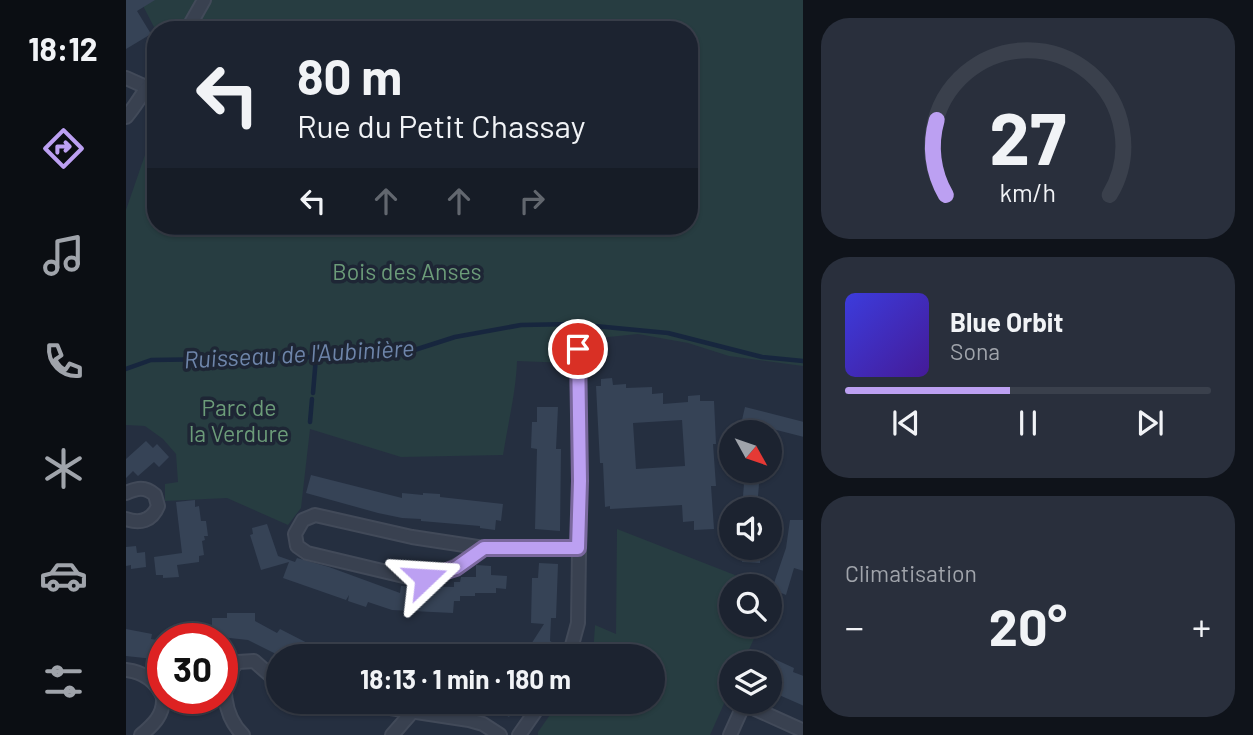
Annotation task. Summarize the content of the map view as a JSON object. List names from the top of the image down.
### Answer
{
  "water": ["Ruisseau de l'Aubinière"],
  "parks": ["Bois des Anses", "Parc de la Verdure"],
  "north": "bottom right",
  "page": {
    "tabs": "18:12",
    "turn": ["80 m", "Rue du Petit Chassay"],
    "song": ["Blue Orbit", "Sona"],
    "tile": "Climatisation",
    "heat": ["−", "20°", "+"],
    "limit": "30",
    "trip": "18:13 · 1 min · 180 m",
    "gauge": ["27", "km/h"]
  }
}
